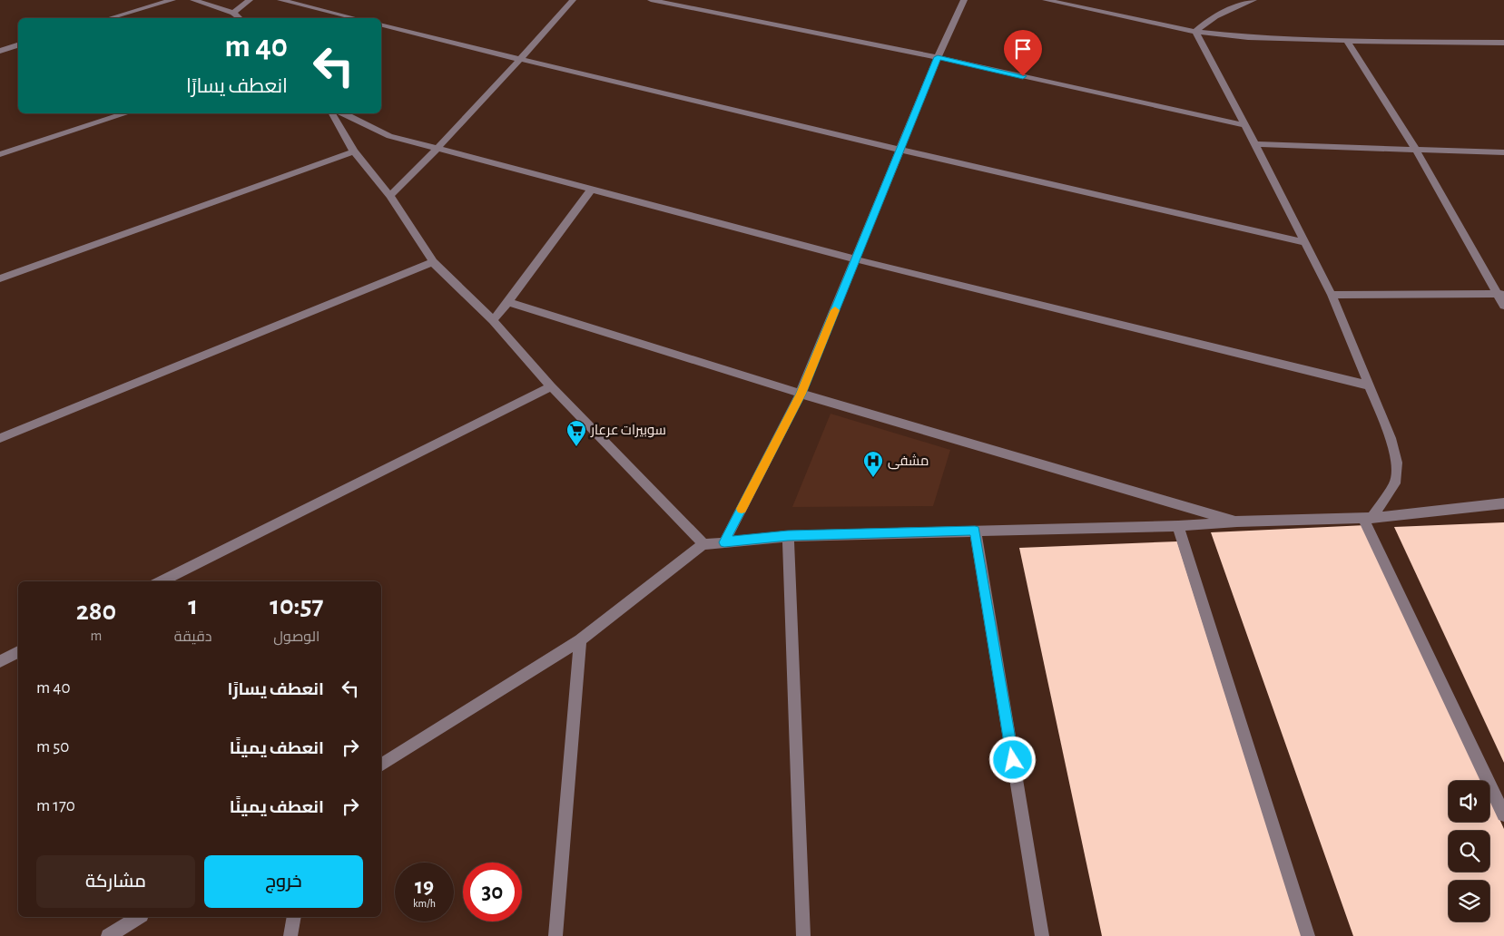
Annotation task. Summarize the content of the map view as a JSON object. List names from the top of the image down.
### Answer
{
  "places": {
    "supermarket": ["سوبيرات عرعار"],
    "hospital": ["مشفى"]
  },
  "page": {
    "turn": ["40 m", "انعطف يسارًا"],
    "eta": [
      "10:57",
      "الوصول",
      "1",
      "دقيقة",
      "280",
      "m"
    ],
    "list": [
      {
        "name": "انعطف يسارًا",
        "value": "40 m"
      },
      {
        "name": "انعطف يمينًا",
        "value": "50 m"
      },
      {
        "name": "انعطف يمينًا",
        "value": "170 m"
      }
    ],
    "buttons": ["خروج", "مشاركة"],
    "speed": "19 km/h",
    "limit": "30"
  }
}
